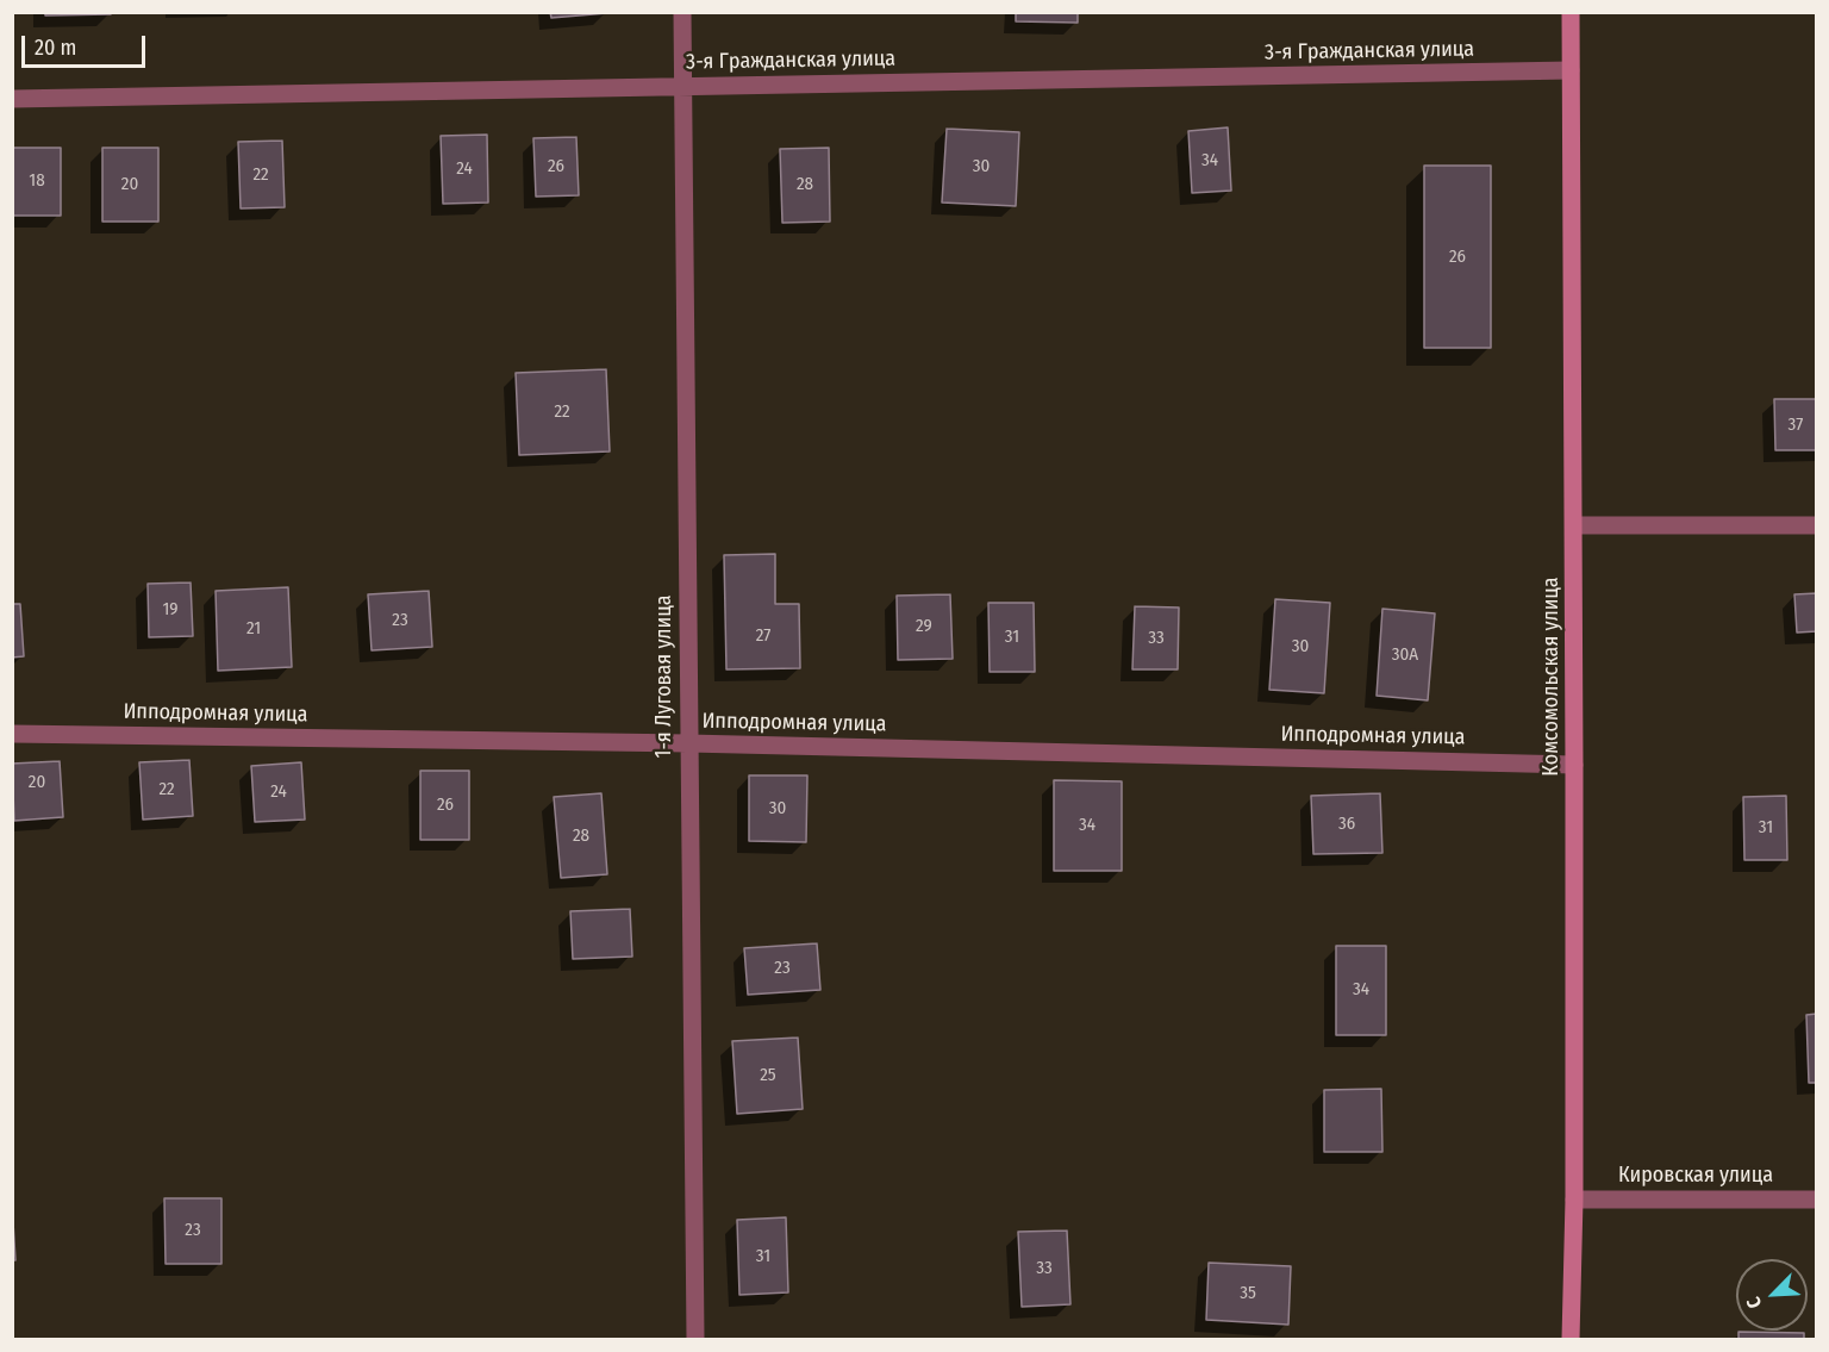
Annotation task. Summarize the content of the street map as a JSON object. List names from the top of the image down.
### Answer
{
  "streets": {
    "main road": ["Комсомольская улица"],
    "street": [
      "3-я Гражданская улица",
      "1-я Луговая улица",
      "Ипподромная улица",
      "Кировская улица"
    ]
  },
  "crossings": [
    ["3-я Гражданская улица", "1-я Луговая улица"],
    ["3-я Гражданская улица", "Комсомольская улица"],
    ["1-я Луговая улица", "Ипподромная улица"],
    ["Комсомольская улица", "Ипподромная улица"],
    ["Комсомольская улица", "Кировская улица"]
  ],
  "house_numbers": [
    "34",
    "26",
    "30",
    "24",
    "22",
    "18",
    "20",
    "28",
    "26",
    "22",
    "37",
    "19",
    "23",
    "29",
    "21",
    "27",
    "31",
    "33",
    "30",
    "30А",
    "20",
    "22",
    "24",
    "26",
    "30",
    "36",
    "34",
    "31",
    "28",
    "23",
    "34",
    "25",
    "23",
    "31",
    "33",
    "35"
  ],
  "scale_bar": "20 m",
  "north": "bottom left"
}
